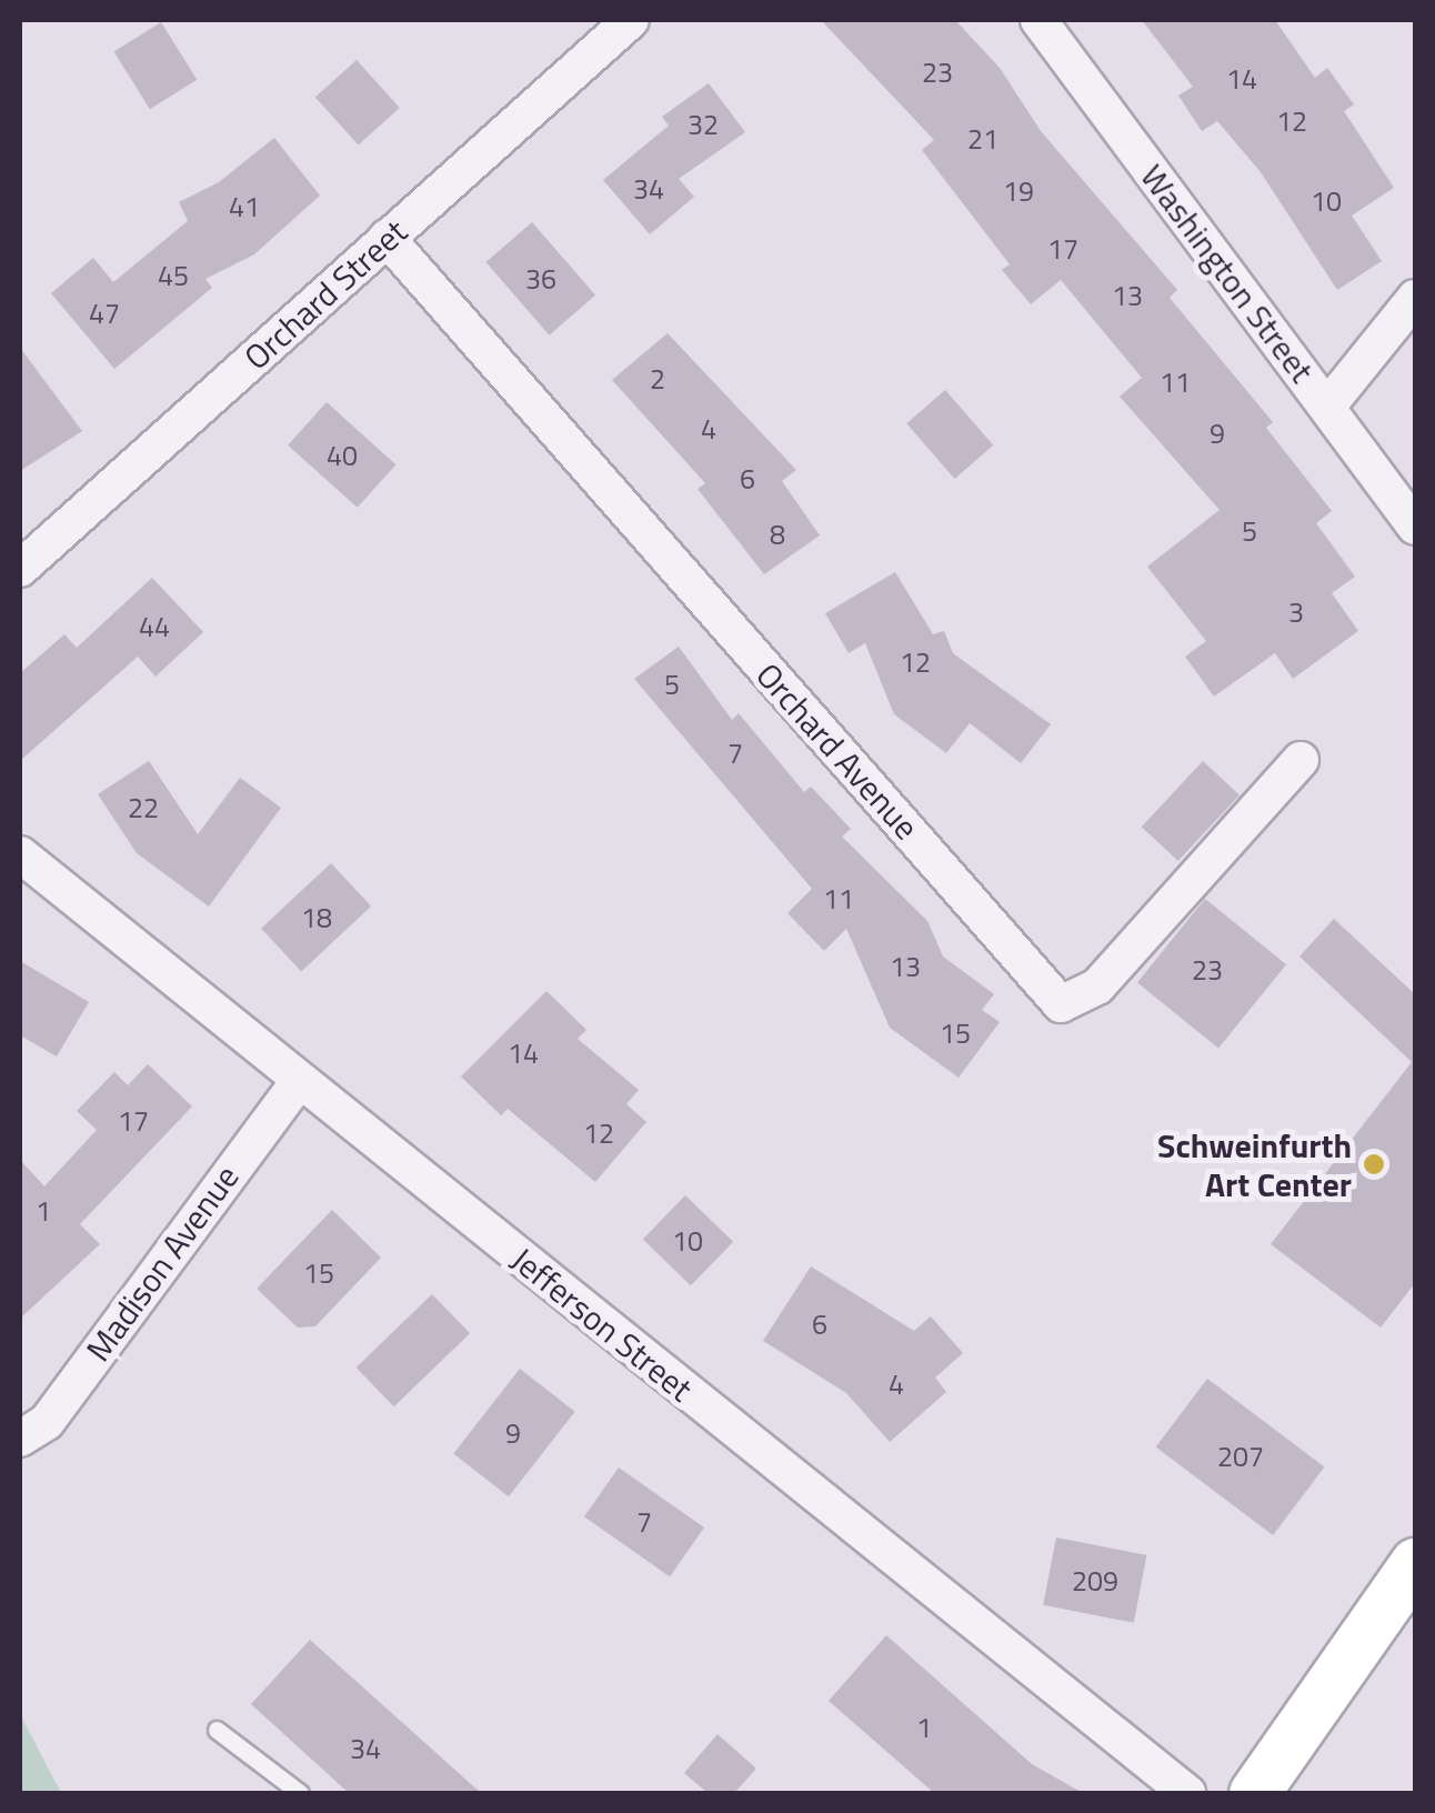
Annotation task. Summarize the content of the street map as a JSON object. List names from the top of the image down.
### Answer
{
  "streets": {
    "street": [
      "Washington Street",
      "Orchard Street",
      "Orchard Avenue",
      "Madison Avenue",
      "Jefferson Street"
    ]
  },
  "crossings": [
    ["Orchard Street", "Orchard Avenue"],
    ["Madison Avenue", "Jefferson Street"]
  ],
  "places": ["Schweinfurth Art Center"],
  "house_numbers": [
    "23",
    "14",
    "12",
    "32",
    "21",
    "34",
    "19",
    "10",
    "41",
    "17",
    "45",
    "36",
    "13",
    "47",
    "2",
    "11",
    "4",
    "9",
    "40",
    "6",
    "5",
    "8",
    "3",
    "44",
    "12",
    "5",
    "7",
    "22",
    "11",
    "18",
    "13",
    "23",
    "15",
    "14",
    "17",
    "12",
    "1",
    "10",
    "15",
    "6",
    "4",
    "9",
    "207",
    "7",
    "209",
    "1",
    "34"
  ]
}
